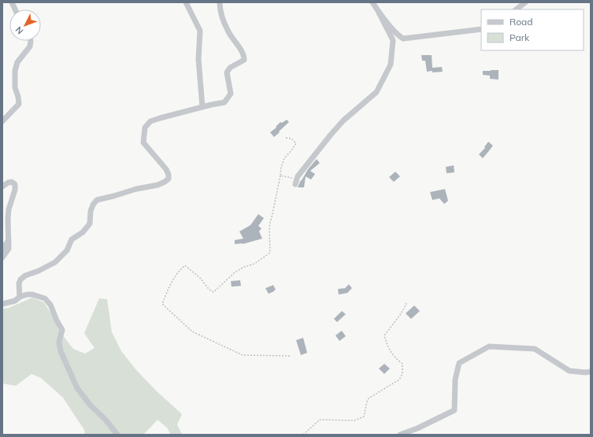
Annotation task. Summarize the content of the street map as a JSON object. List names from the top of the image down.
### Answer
{
  "legend": ["Road", "Park"],
  "north": "bottom left"
}
